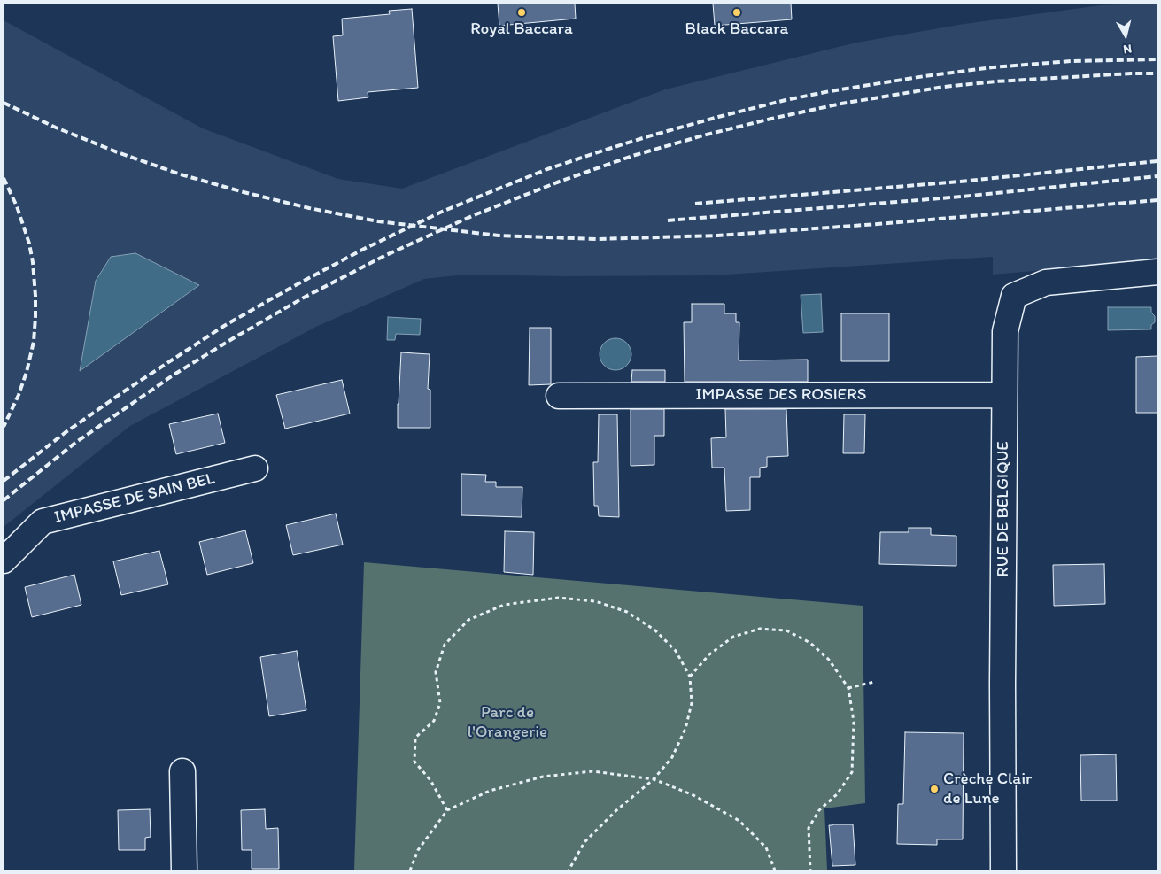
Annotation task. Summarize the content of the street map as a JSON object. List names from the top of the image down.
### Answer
{
  "streets": {
    "street": ["IMPASSE DES ROSIERS", "IMPASSE DE SAIN BEL", "RUE DE BELGIQUE"]
  },
  "crossings": [
    ["IMPASSE DES ROSIERS", "RUE DE BELGIQUE"]
  ],
  "parks": ["Parc de l'Orangerie"],
  "places": ["Royal Baccara", "Black Baccara", "Crèche Clair de Lune"],
  "north": "bottom"
}
